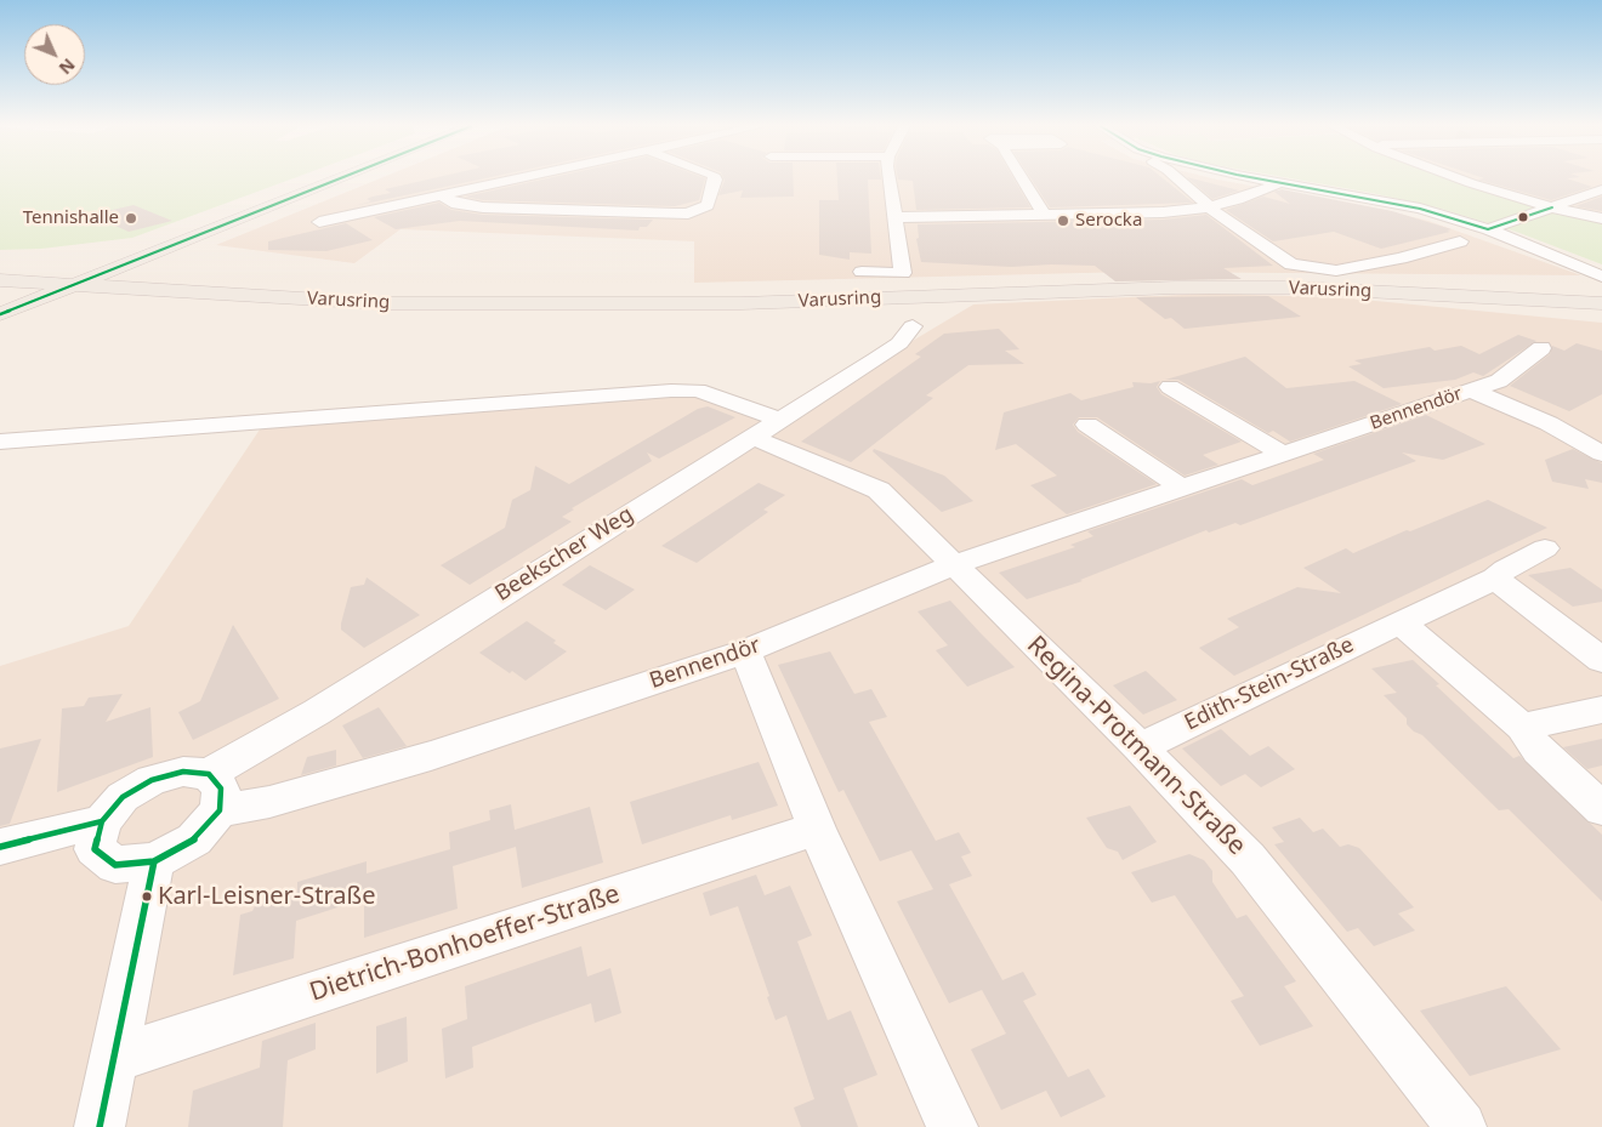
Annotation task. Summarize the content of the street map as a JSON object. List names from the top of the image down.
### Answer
{
  "streets": {
    "main road": ["Varusring"],
    "street": [
      "Bennendör",
      "Beekscher Weg",
      "Edith-Stein-Straße",
      "Regina-Protmann-Straße",
      "Dietrich-Bonhoeffer-Straße"
    ]
  },
  "crossings": [
    ["Bennendör", "Beekscher Weg"],
    ["Bennendör", "Regina-Protmann-Straße"],
    ["Beekscher Weg", "Regina-Protmann-Straße"],
    ["Edith-Stein-Straße", "Regina-Protmann-Straße"]
  ],
  "places": ["Tennishalle", "Serocka", "Karl-Leisner-Straße"],
  "north": "bottom right"
}
